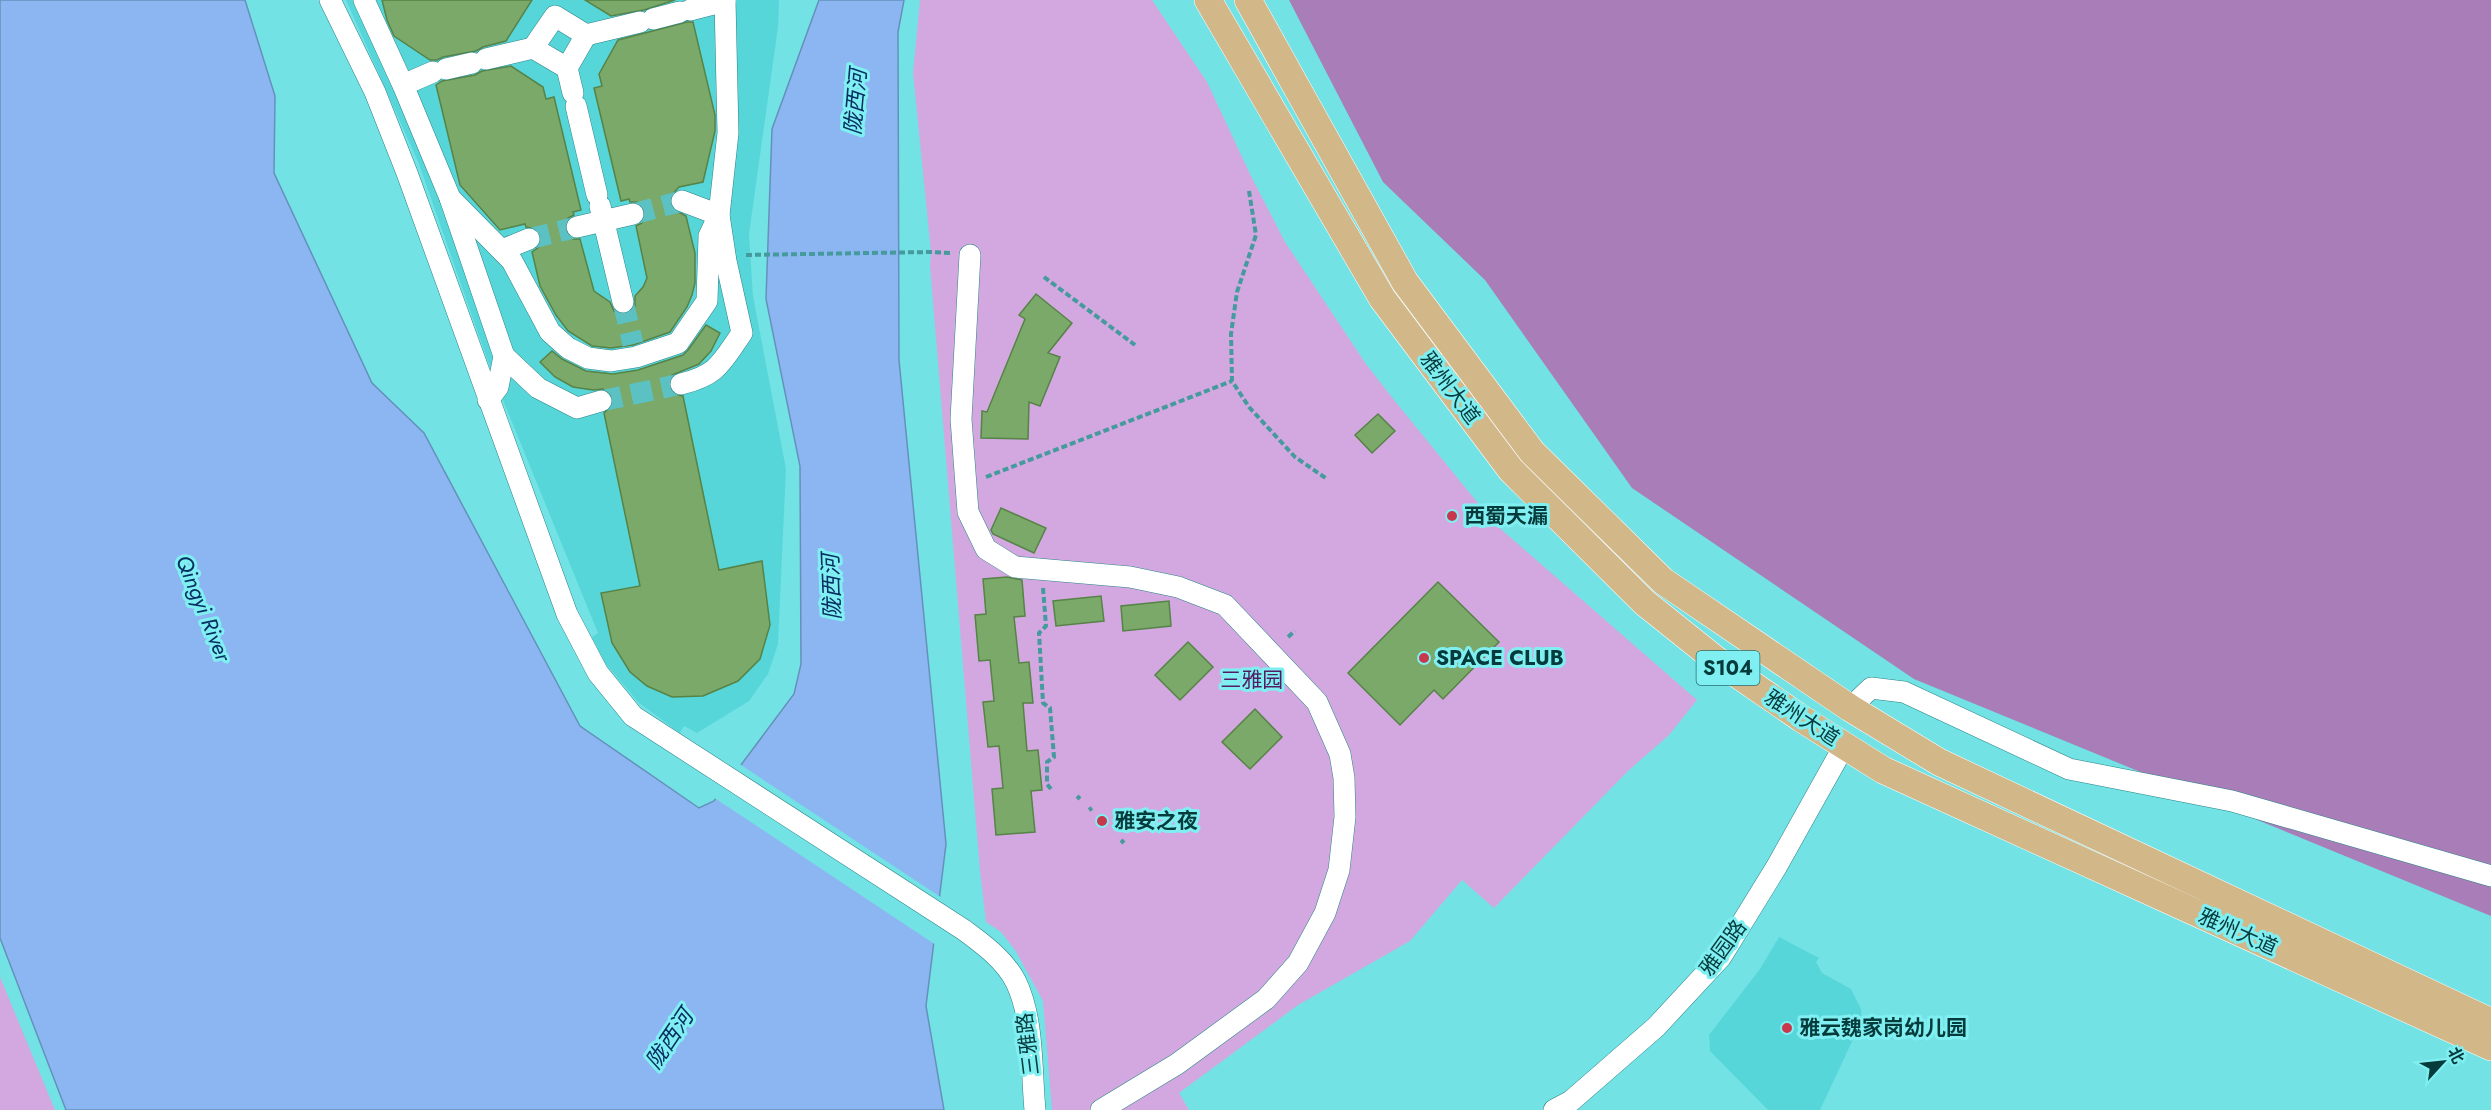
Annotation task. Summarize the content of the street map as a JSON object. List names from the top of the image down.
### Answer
{
  "streets": {
    "main road": ["雅州大道", "S104"],
    "street": ["雅园路", "三雅路"]
  },
  "crossings": [
    ["雅州大道", "雅园路"]
  ],
  "water": ["陇西河", "Qingyi River"],
  "parks": ["三雅园"],
  "places": [
    "西蜀天漏",
    "SPACE CLUB",
    "雅安之夜",
    "雅云魏家岗幼儿园"
  ],
  "north": "top right"
}
